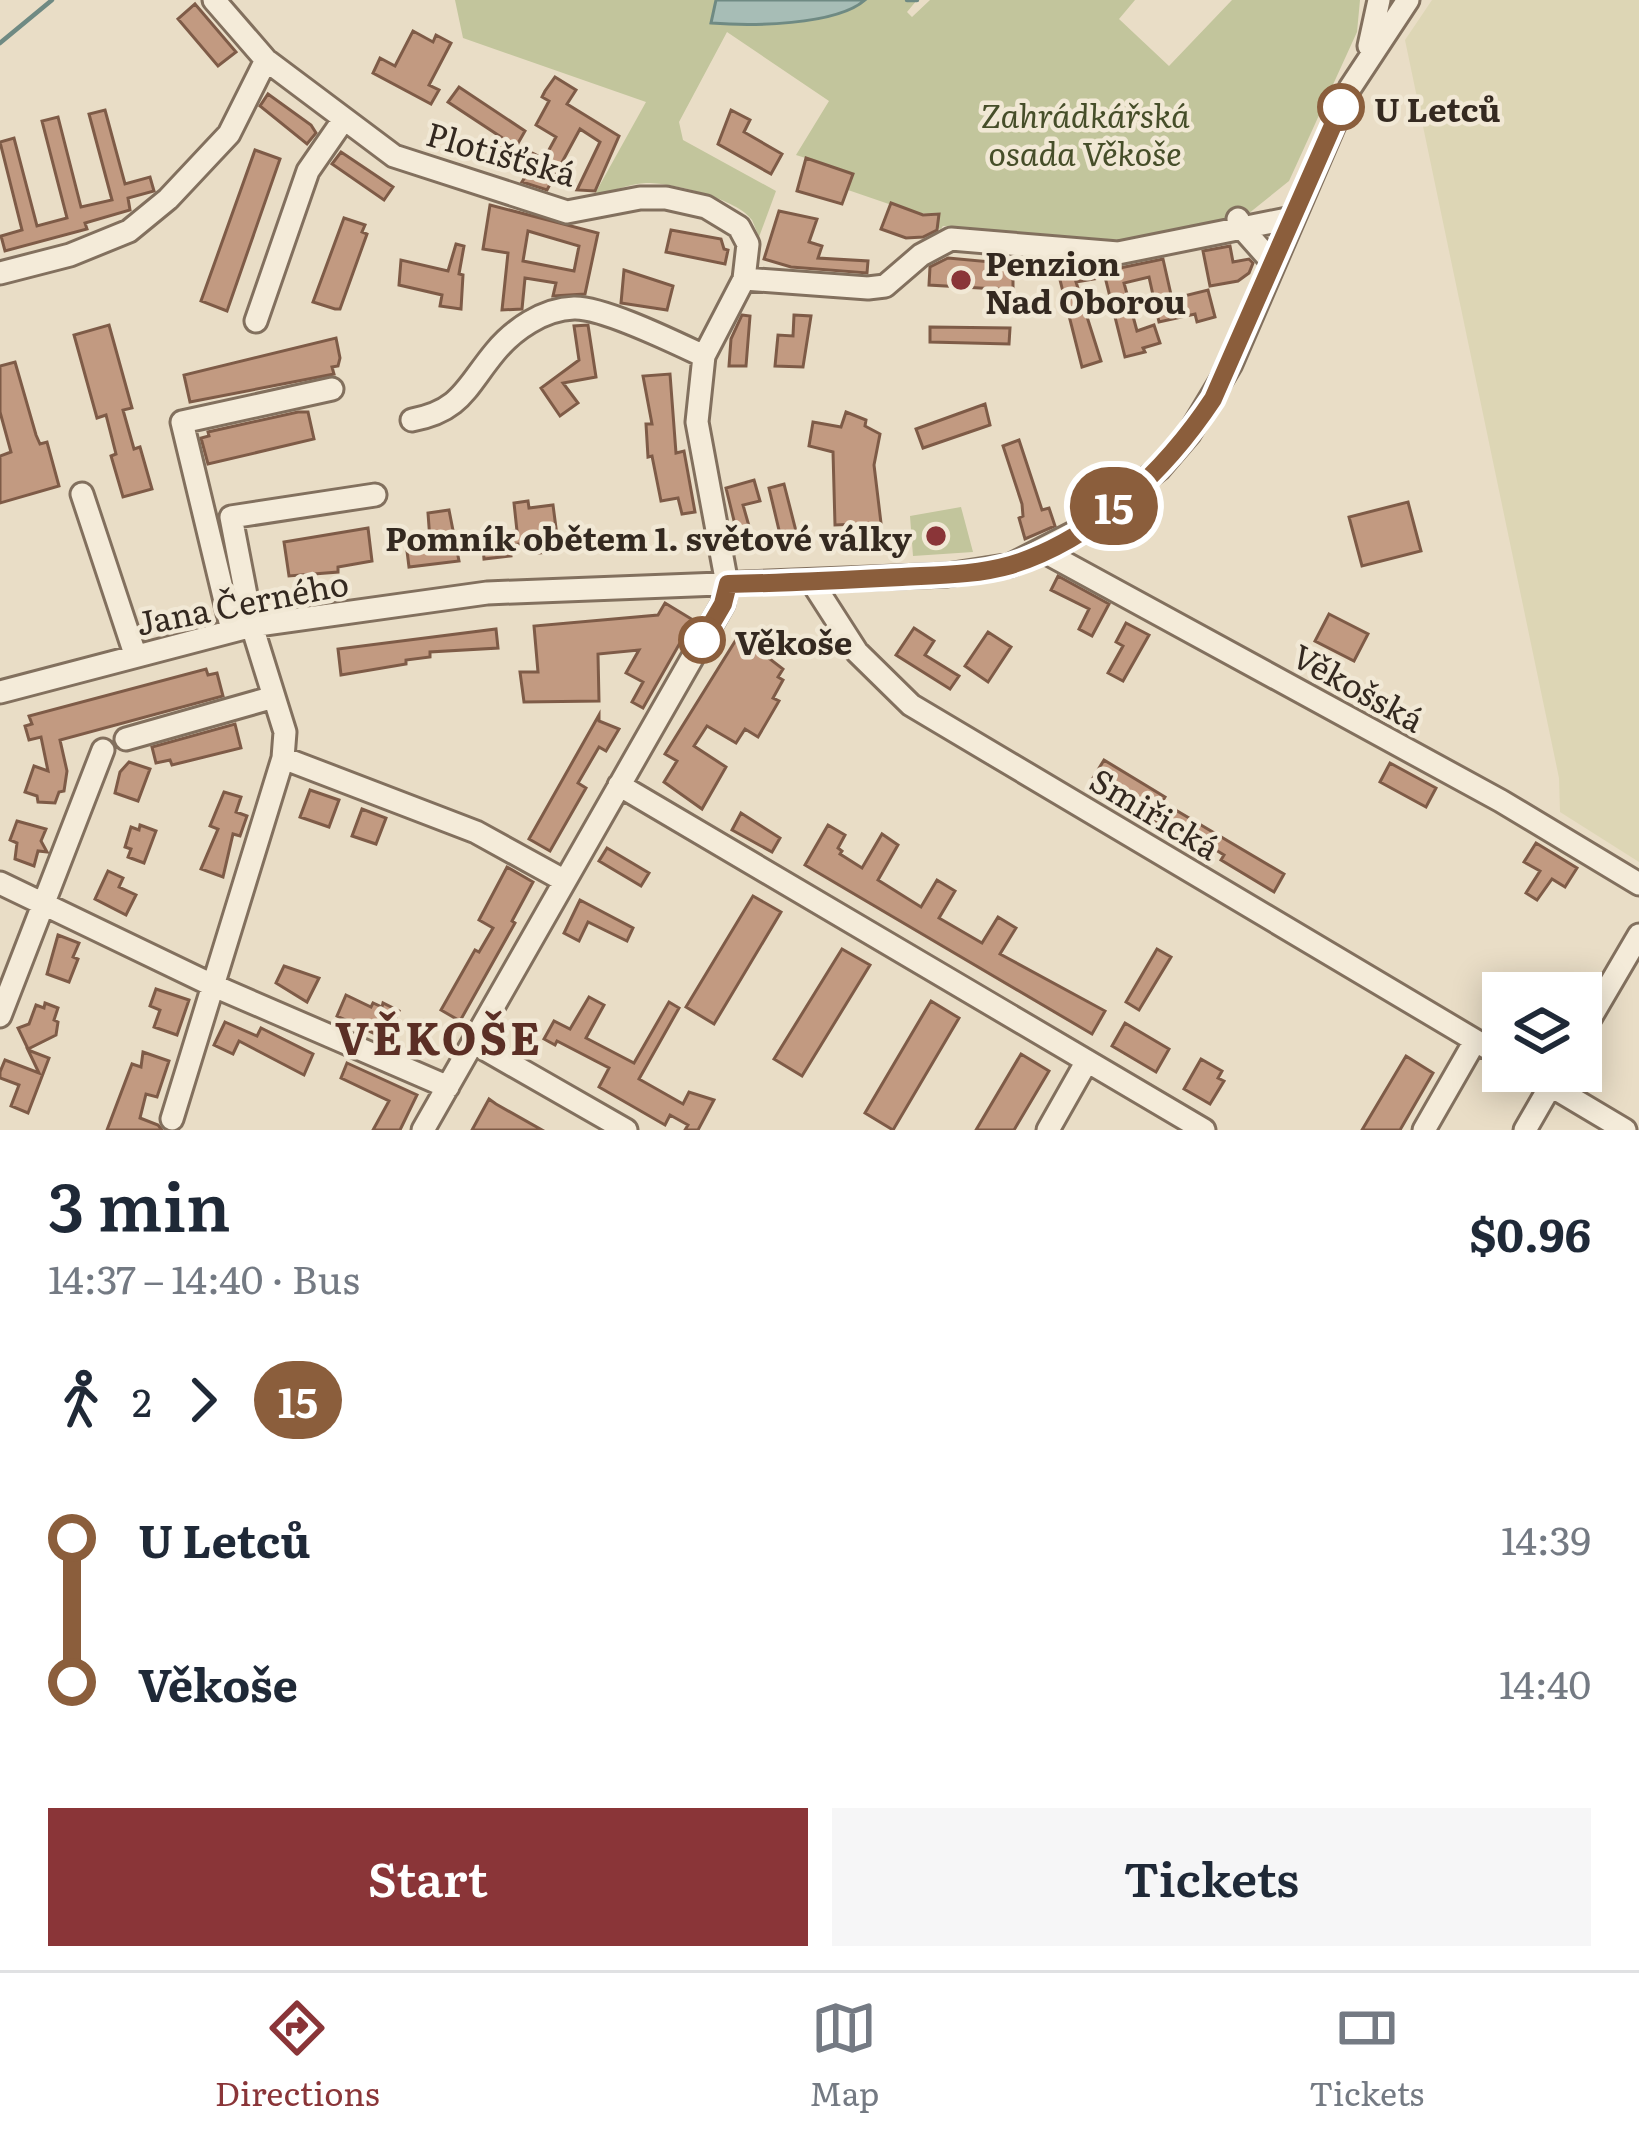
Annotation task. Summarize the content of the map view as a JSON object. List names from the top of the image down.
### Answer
{
  "streets": {
    "street": [
      "Plotišťská",
      "Jana Černého",
      "Věkošská",
      "Smiřická"
    ]
  },
  "crossings": [
    ["Jana Černého", "Věkošská"],
    ["Jana Černého", "Smiřická"]
  ],
  "districts": ["VĚKOŠE"],
  "parks": ["Zahrádkářská osada Věkoše"],
  "places": [
    "U Letců",
    "Penzion Nad Oborou",
    "Pomník obětem 1. světové války",
    "Věkoše"
  ],
  "lines": ["bus line 15"],
  "page": {
    "on_map": "15",
    "heading": ["3 min", "14:37 – 14:40 · Bus", "$0.96"],
    "legs": ["2", "15"],
    "list": [
      {
        "name": "U Letců",
        "value": "14:39"
      },
      {
        "name": "Věkoše",
        "value": "14:40"
      }
    ],
    "buttons": ["Start", "Tickets"],
    "tabs": ["Directions", "Map", "Tickets"]
  }
}
